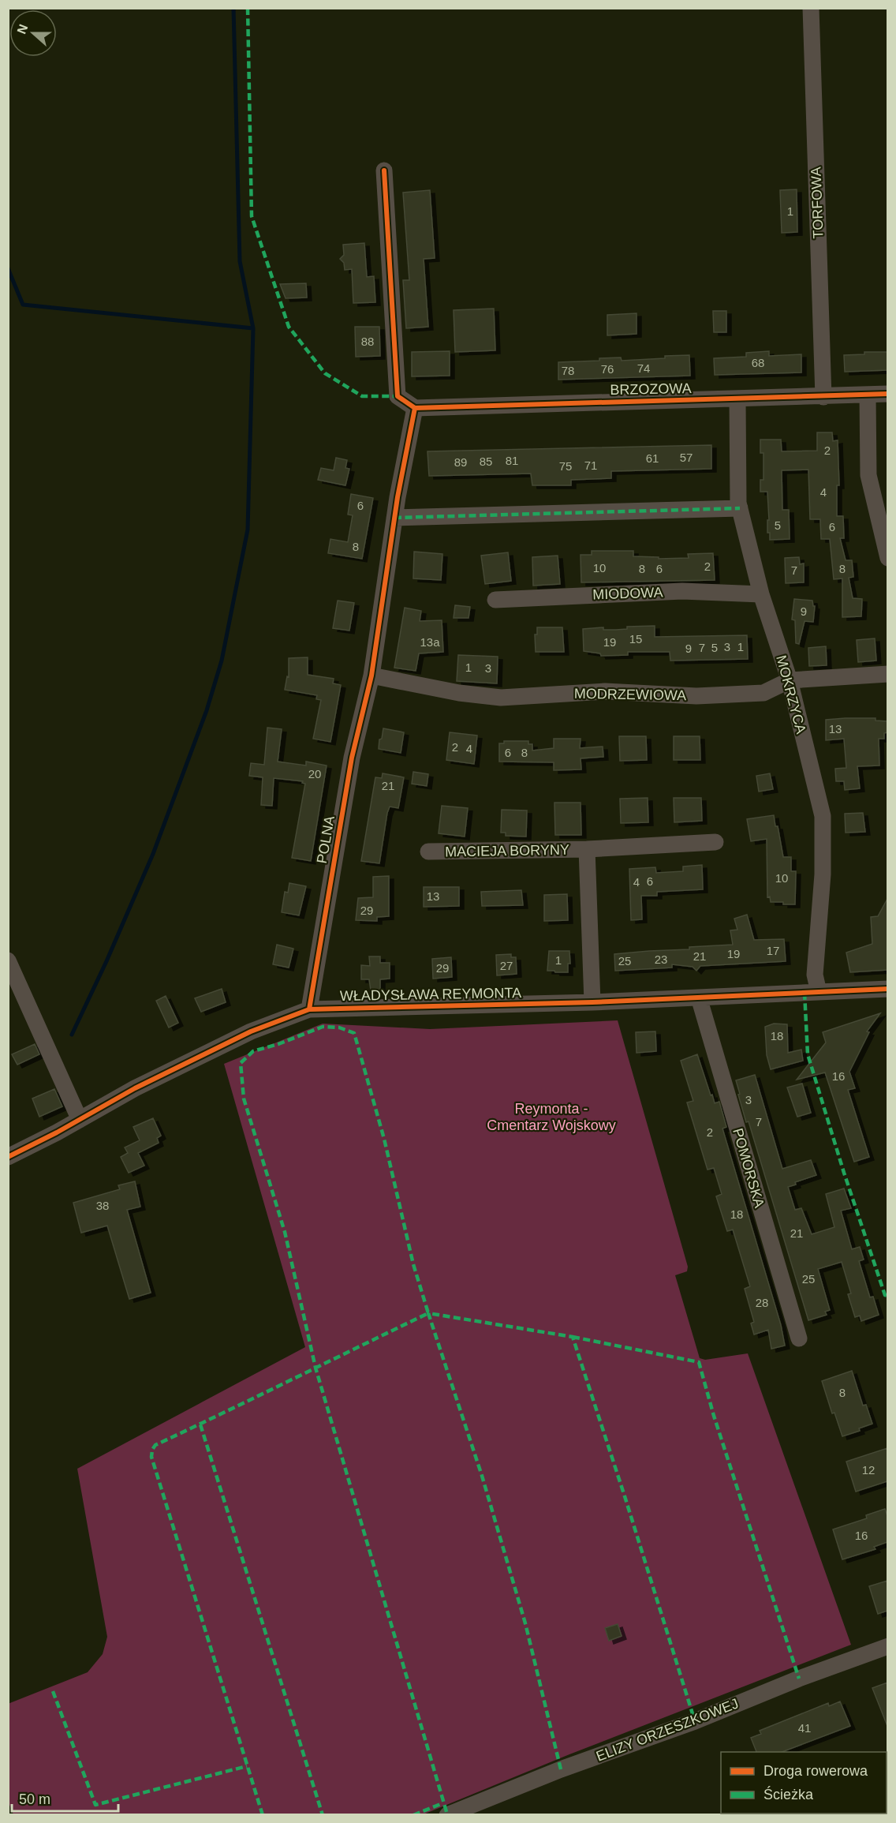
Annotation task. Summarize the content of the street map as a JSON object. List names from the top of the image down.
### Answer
{
  "streets": {
    "street": [
      "TORFOWA",
      "BRZOZOWA",
      "MIODOWA",
      "MODRZEWIOWA",
      "MOKRZYCA",
      "POLNA",
      "MACIEJA BORYNY",
      "WŁADYSŁAWA REYMONTA",
      "POMORSKA",
      "ELIZY ORZESZKOWEJ"
    ]
  },
  "crossings": [
    ["TORFOWA", "BRZOZOWA"],
    ["BRZOZOWA", "MOKRZYCA"],
    ["MIODOWA", "MOKRZYCA"],
    ["MODRZEWIOWA", "MOKRZYCA"],
    ["MODRZEWIOWA", "POLNA"],
    ["MOKRZYCA", "WŁADYSŁAWA REYMONTA"],
    ["POLNA", "WŁADYSŁAWA REYMONTA"],
    ["MACIEJA BORYNY", "WŁADYSŁAWA REYMONTA"],
    ["WŁADYSŁAWA REYMONTA", "POMORSKA"]
  ],
  "parks": ["Reymonta - Cmentarz Wojskowy"],
  "house_numbers": [
    "1",
    "88",
    "68",
    "74",
    "76",
    "78",
    "2",
    "57",
    "61",
    "81",
    "85",
    "89",
    "71",
    "75",
    "4",
    "6",
    "5",
    "6",
    "8",
    "2",
    "10",
    "8",
    "6",
    "8",
    "7",
    "9",
    "15",
    "13a",
    "19",
    "3",
    "1",
    "7",
    "5",
    "9",
    "1",
    "3",
    "13",
    "2",
    "4",
    "6",
    "8",
    "20",
    "21",
    "10",
    "6",
    "4",
    "13",
    "29",
    "17",
    "19",
    "21",
    "23",
    "1",
    "25",
    "27",
    "29",
    "18",
    "16",
    "3",
    "7",
    "2",
    "38",
    "18",
    "21",
    "25",
    "28",
    "8",
    "12",
    "16",
    "41"
  ],
  "legend": ["Droga rowerowa", "Ścieżka"],
  "scale_bar": "50 m",
  "north": "left"
}
